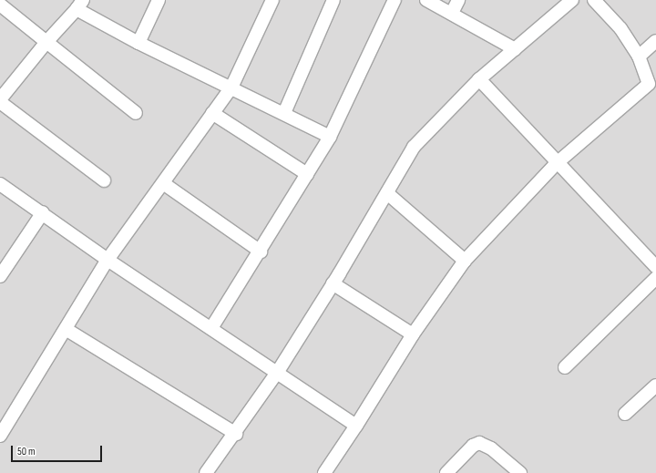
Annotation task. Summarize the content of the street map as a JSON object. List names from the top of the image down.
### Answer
{
  "scale_bar": "50 m"
}
